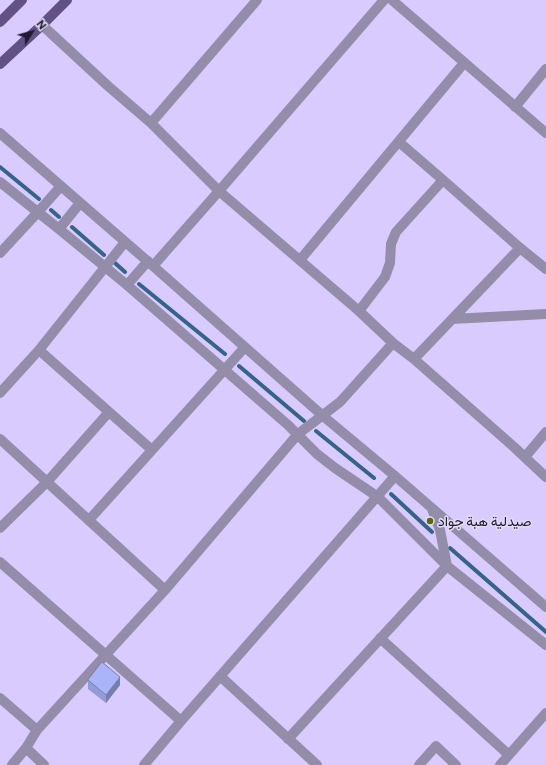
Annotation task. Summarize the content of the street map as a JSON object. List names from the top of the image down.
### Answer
{
  "places": ["صيدلية هبة جواد"],
  "north": "top right"
}
